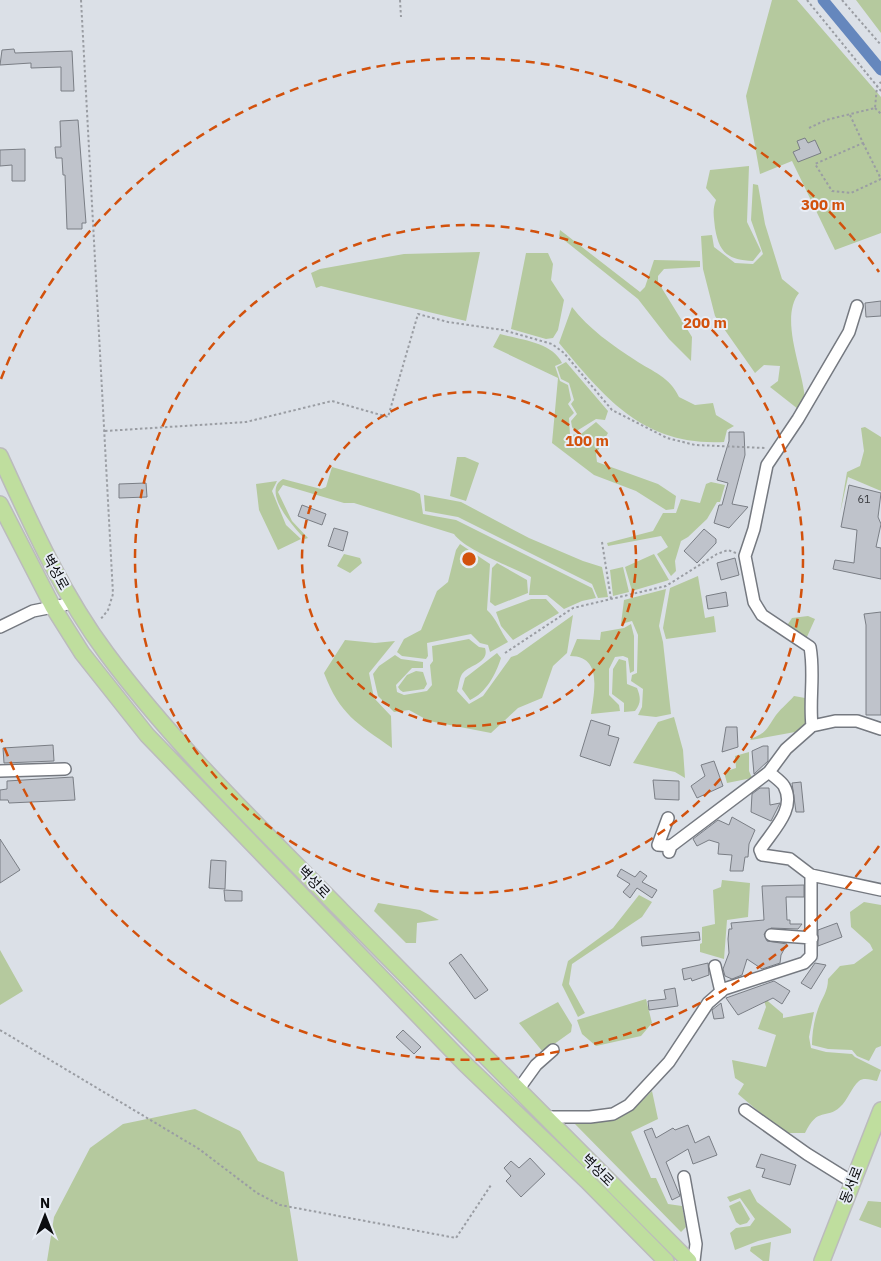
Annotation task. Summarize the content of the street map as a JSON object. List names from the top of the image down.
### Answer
{
  "streets": {
    "main road": ["벽성로", "동서로"]
  },
  "house_numbers": ["61"],
  "north": "top",
  "rings": ["300 m", "200 m", "100 m"]
}
